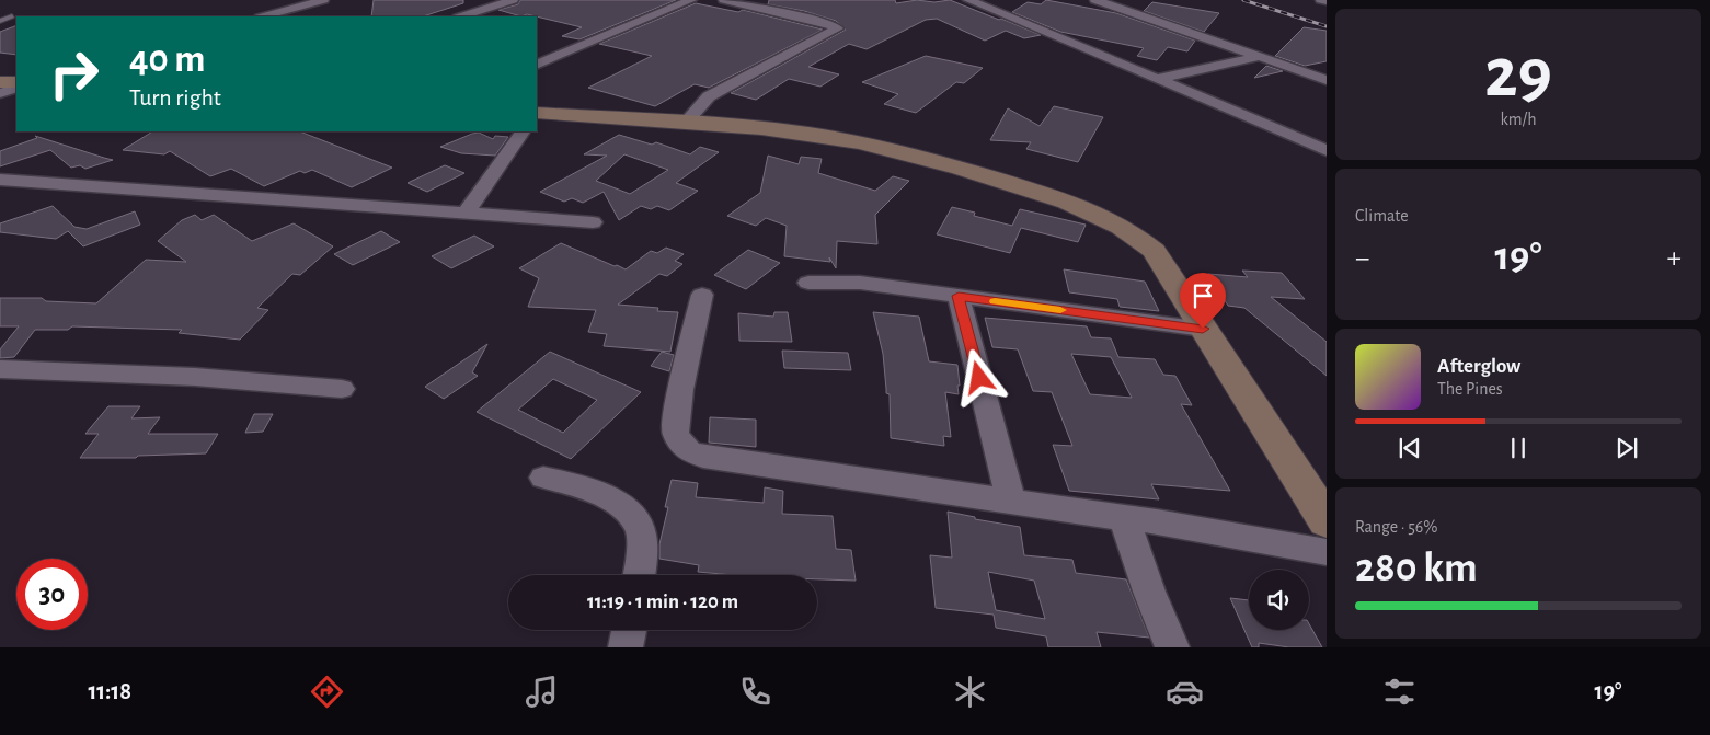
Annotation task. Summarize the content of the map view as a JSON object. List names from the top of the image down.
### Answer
{
  "page": {
    "tile": [
      ["29", "km/h"],
      "Climate",
      ["Range · 56%", "280 km"]
    ],
    "turn": ["40 m", "Turn right"],
    "heat": ["−", "19°", "+"],
    "song": ["Afterglow", "The Pines"],
    "limit": "30",
    "trip": "11:19 · 1 min · 120 m",
    "tabs": ["11:18", "19°"]
  }
}
